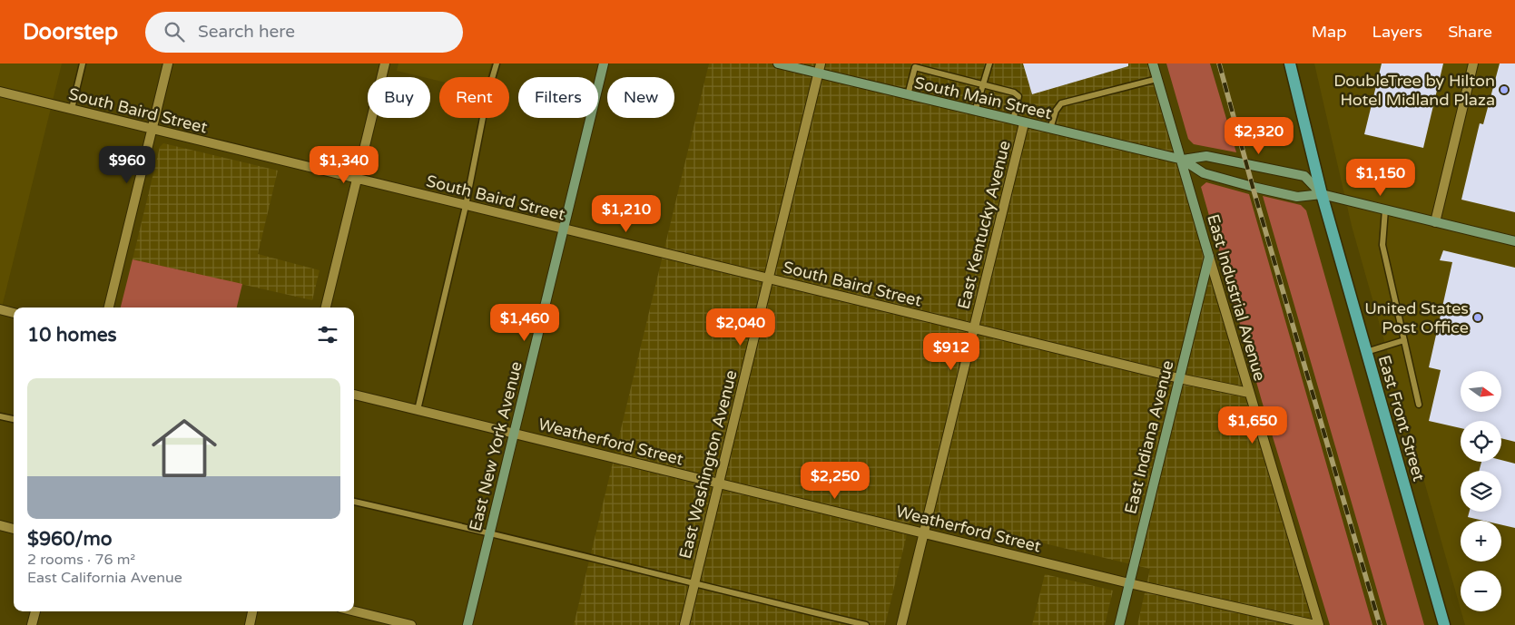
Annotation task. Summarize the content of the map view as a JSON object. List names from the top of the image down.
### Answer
{
  "streets": {
    "main road": ["East Front Street"],
    "street": [
      "South Main Street",
      "South Baird Street",
      "East Kentucky Avenue",
      "East Industrial Avenue",
      "East Indiana Avenue",
      "Weatherford Street",
      "East New York Avenue",
      "East Washington Avenue"
    ]
  },
  "crossings": [
    ["South Main Street", "East Kentucky Avenue"],
    ["South Main Street", "East Industrial Avenue"],
    ["South Main Street", "East Front Street"],
    ["South Main Street", "East Washington Avenue"],
    ["South Baird Street", "East Kentucky Avenue"],
    ["South Baird Street", "East Industrial Avenue"],
    ["South Baird Street", "East Indiana Avenue"],
    ["South Baird Street", "East New York Avenue"],
    ["South Baird Street", "East Washington Avenue"],
    ["East Kentucky Avenue", "Weatherford Street"],
    ["East Industrial Avenue", "East Indiana Avenue"],
    ["East Indiana Avenue", "Weatherford Street"],
    ["Weatherford Street", "East New York Avenue"],
    ["Weatherford Street", "East Washington Avenue"]
  ],
  "places": ["DoubleTree by Hilton Hotel Midland Plaza", "United States Post Office"],
  "north": "right",
  "page": {
    "header": "Doorstep",
    "search": "Search here",
    "nav": ["Map", "Layers", "Share"],
    "chip": [
      "Buy",
      "Rent",
      "Filters",
      "New"
    ],
    "price": [
      "$2,320",
      "$960",
      "$1,340",
      "$1,150",
      "$1,210",
      "$1,460",
      "$2,040",
      "$912",
      "$1,650",
      "$2,250"
    ],
    "heading": "10 homes",
    "list": [
      {
        "name": "$960/mo",
        "note": "2 rooms · 76 m² · East California Avenue"
      }
    ],
    "map_buttons": ["+", "−"]
  }
}
